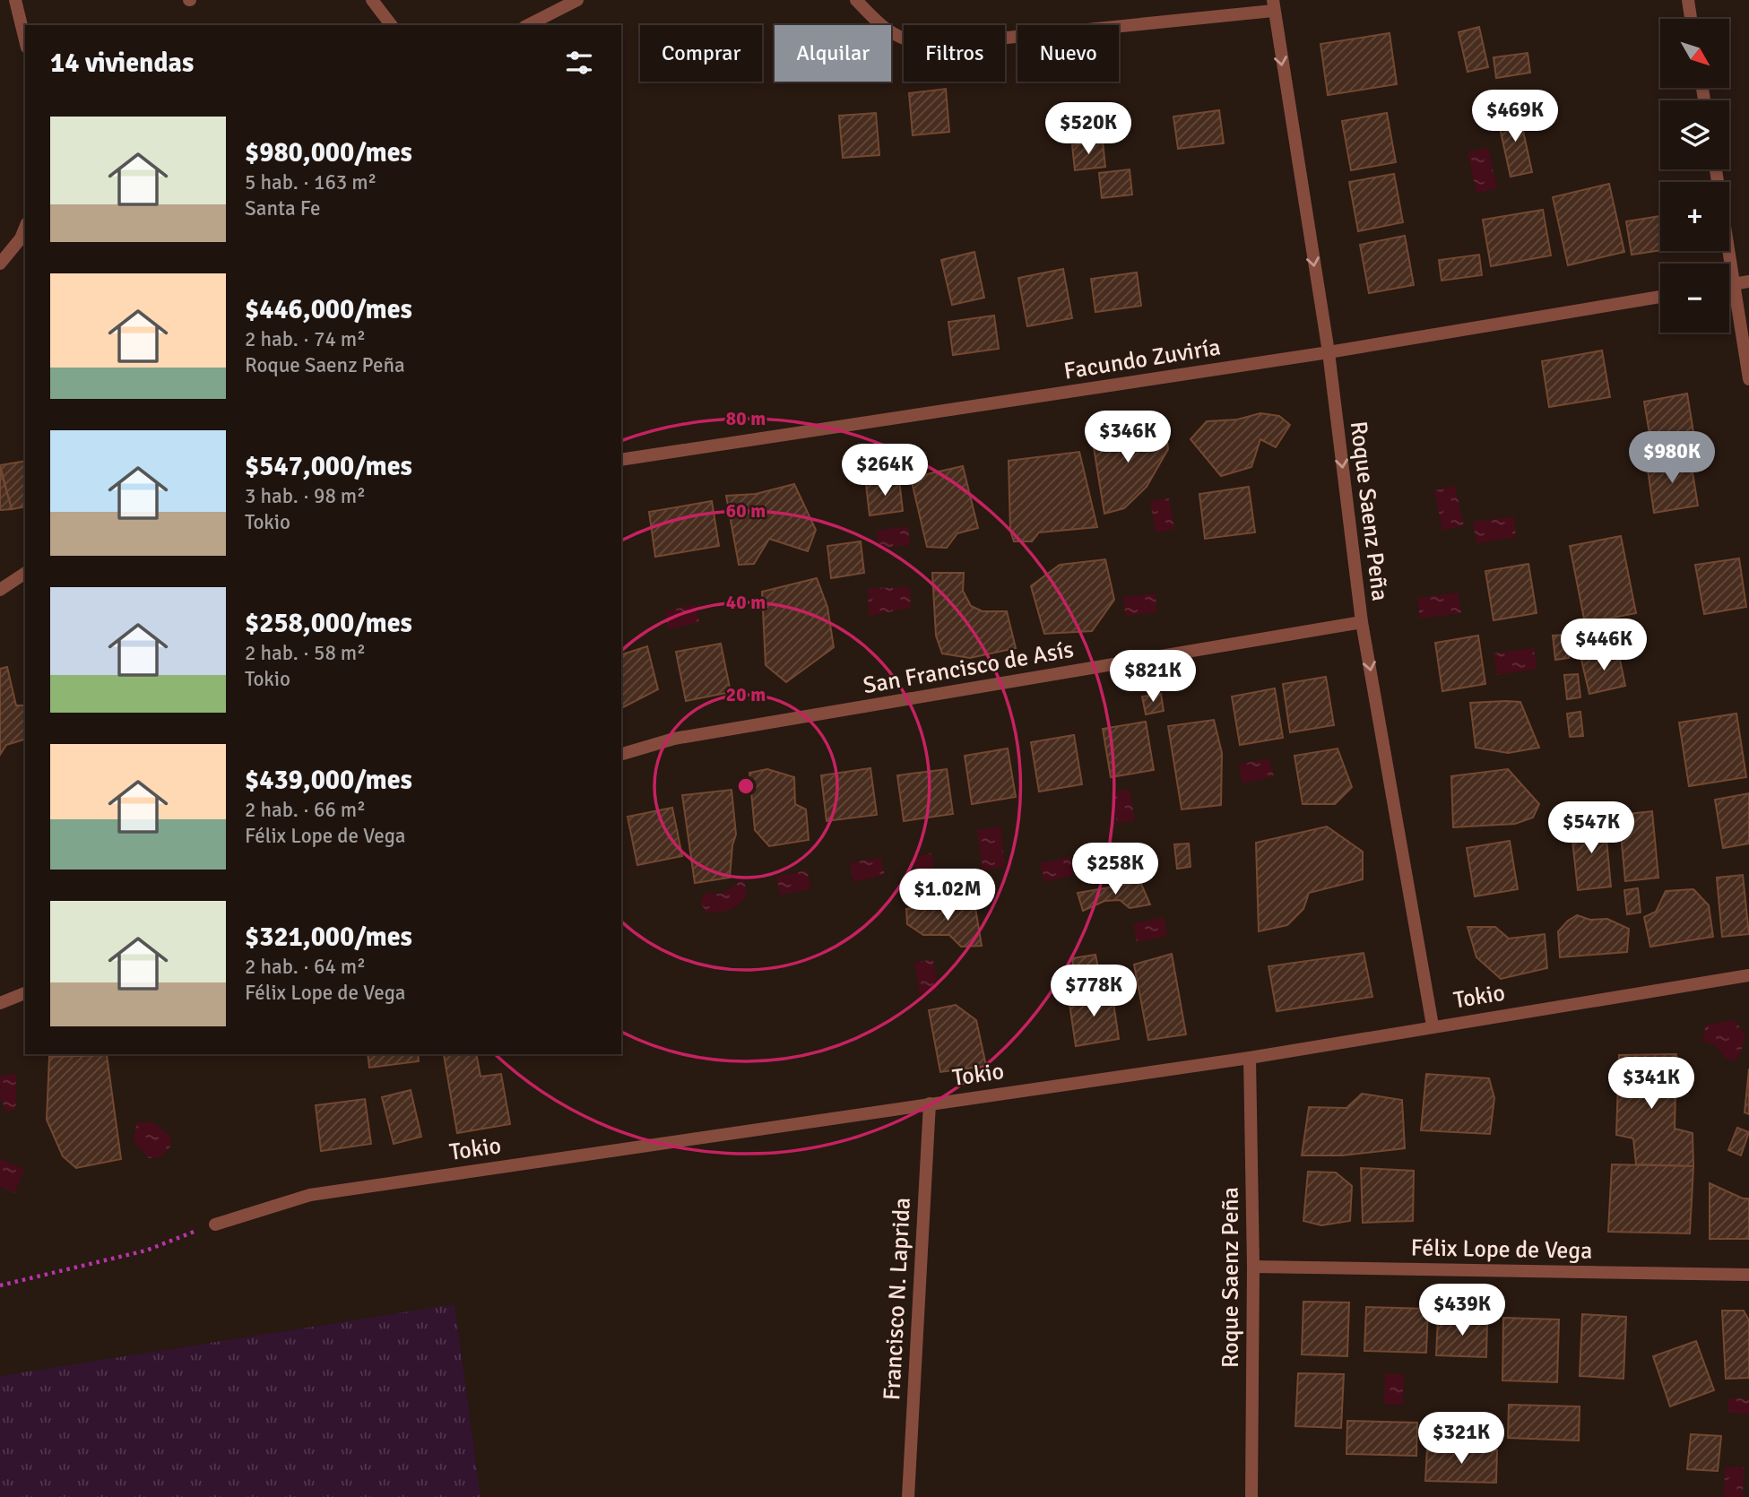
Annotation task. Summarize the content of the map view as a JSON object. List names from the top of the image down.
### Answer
{
  "streets": {
    "street": [
      "Facundo Zuviría",
      "Roque Saenz Peña",
      "San Francisco de Asís",
      "Tokio",
      "Félix Lope de Vega",
      "Francisco N. Laprida"
    ]
  },
  "crossings": [
    ["Facundo Zuviría", "Roque Saenz Peña"],
    ["Roque Saenz Peña", "San Francisco de Asís"],
    ["Roque Saenz Peña", "Tokio"],
    ["Roque Saenz Peña", "Félix Lope de Vega"],
    ["Tokio", "Francisco N. Laprida"]
  ],
  "one_way": ["Roque Saenz Peña"],
  "north": "bottom right",
  "page": {
    "map_buttons": ["+", "−"],
    "chip": [
      "Comprar",
      "Alquilar",
      "Filtros",
      "Nuevo"
    ],
    "heading": "14 viviendas",
    "price": [
      "$469K",
      "$520K",
      "$346K",
      "$980K",
      "$264K",
      "$446K",
      "$821K",
      "$547K",
      "$258K",
      "$1.02M",
      "$778K",
      "$341K",
      "$439K",
      "$321K"
    ],
    "list": [
      {
        "name": "$980,000/mes",
        "note": "5 hab. · 163 m² · Santa Fe"
      },
      {
        "name": "$446,000/mes",
        "note": "2 hab. · 74 m² · Roque Saenz Peña"
      },
      {
        "name": "$547,000/mes",
        "note": "3 hab. · 98 m² · Tokio"
      },
      {
        "name": "$258,000/mes",
        "note": "2 hab. · 58 m² · Tokio"
      },
      {
        "name": "$439,000/mes",
        "note": "2 hab. · 66 m² · Félix Lope de Vega"
      },
      {
        "name": "$321,000/mes",
        "note": "2 hab. · 64 m² · Félix Lope de Vega"
      }
    ]
  },
  "rings": [
    "80 m",
    "60 m",
    "40 m",
    "20 m"
  ]
}
